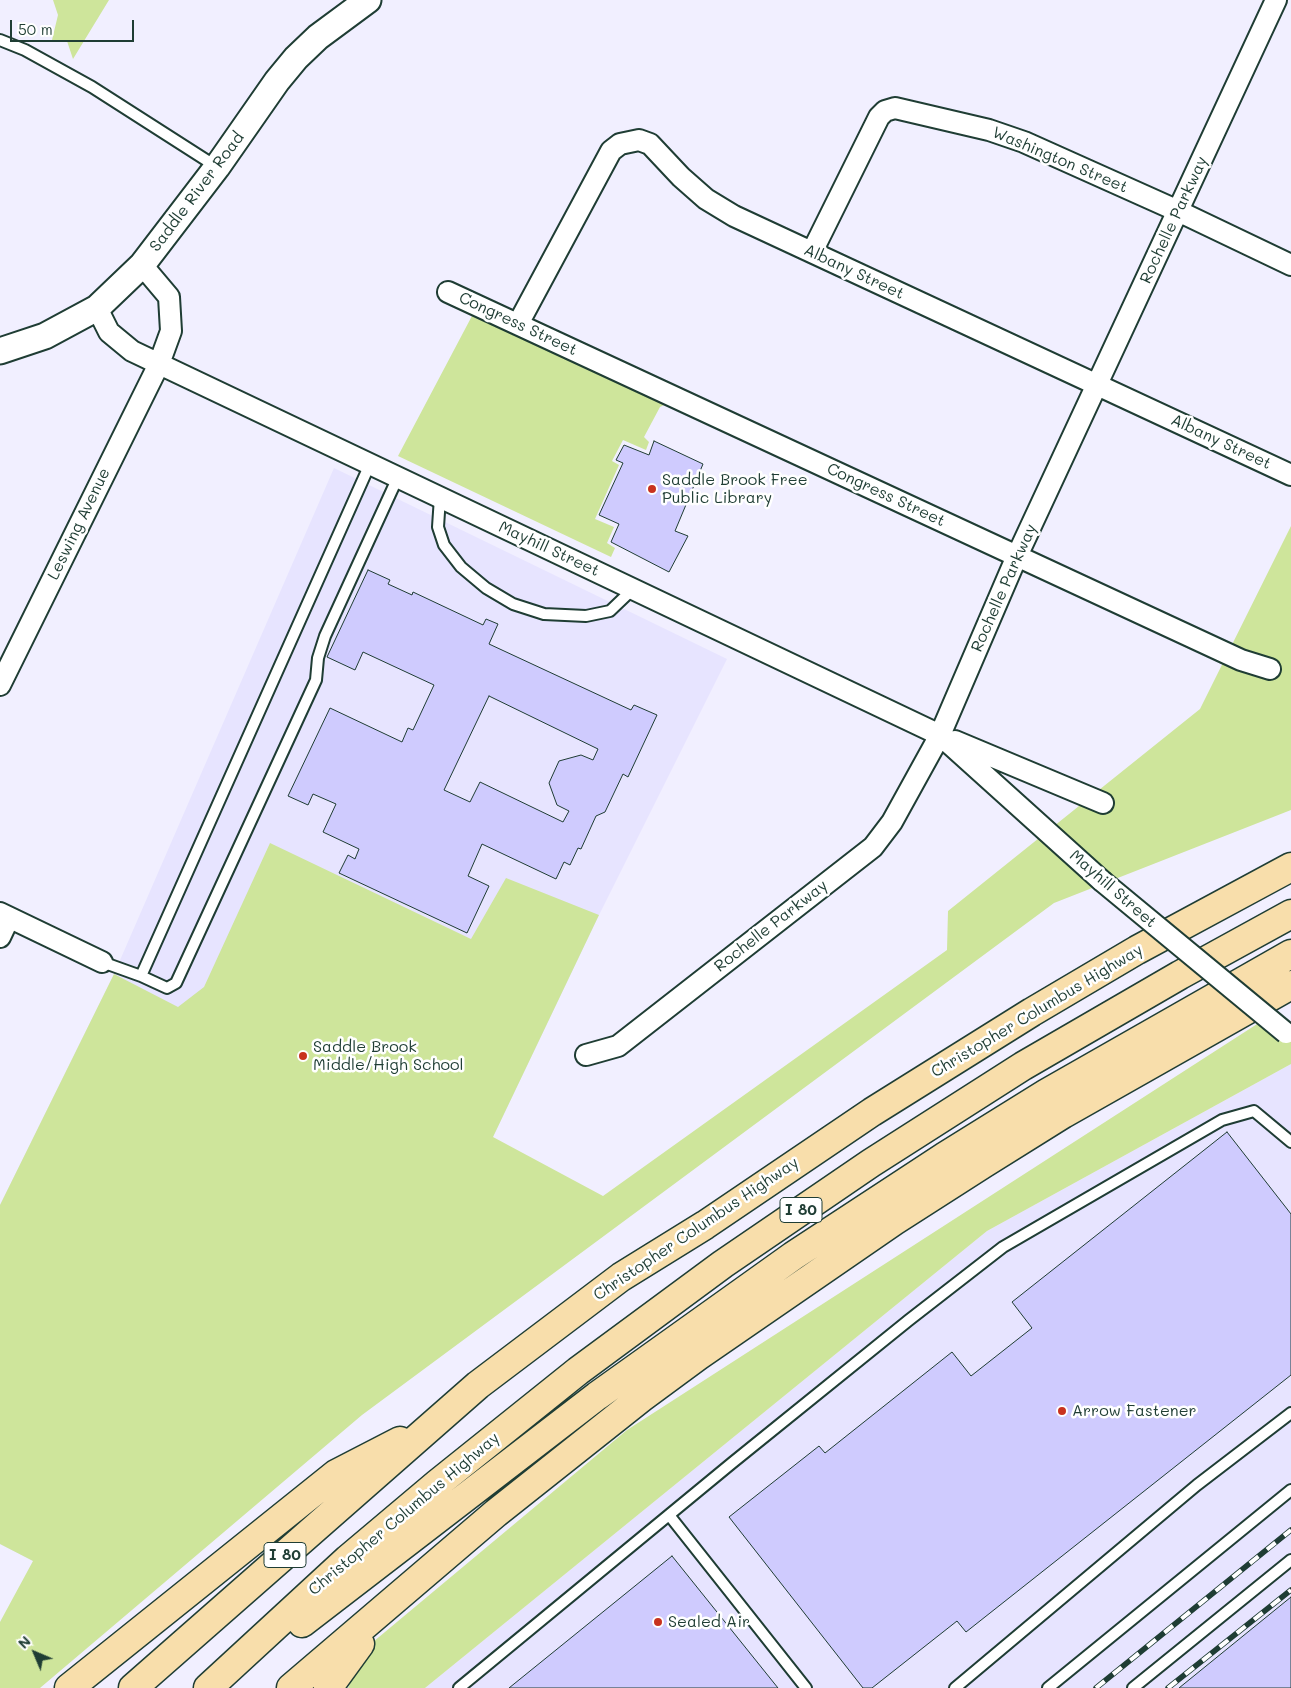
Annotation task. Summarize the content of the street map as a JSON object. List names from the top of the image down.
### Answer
{
  "streets": {
    "highway": ["Christopher Columbus Highway", "I 80"],
    "street": [
      "Washington Street",
      "Saddle River Road",
      "Rochelle Parkway",
      "Albany Street",
      "Congress Street",
      "Leswing Avenue",
      "Mayhill Street"
    ]
  },
  "crossings": [
    ["Washington Street", "Rochelle Parkway"],
    ["Washington Street", "Albany Street"],
    ["Saddle River Road", "Mayhill Street"],
    ["Rochelle Parkway", "Albany Street"],
    ["Rochelle Parkway", "Congress Street"],
    ["Rochelle Parkway", "Mayhill Street"],
    ["Albany Street", "Congress Street"],
    ["Leswing Avenue", "Mayhill Street"]
  ],
  "places": [
    "Saddle Brook Free Public Library",
    "Saddle Brook Middle/High School",
    "Arrow Fastener",
    "Sealed Air"
  ],
  "scale_bar": "50 m",
  "north": "top left"
}
